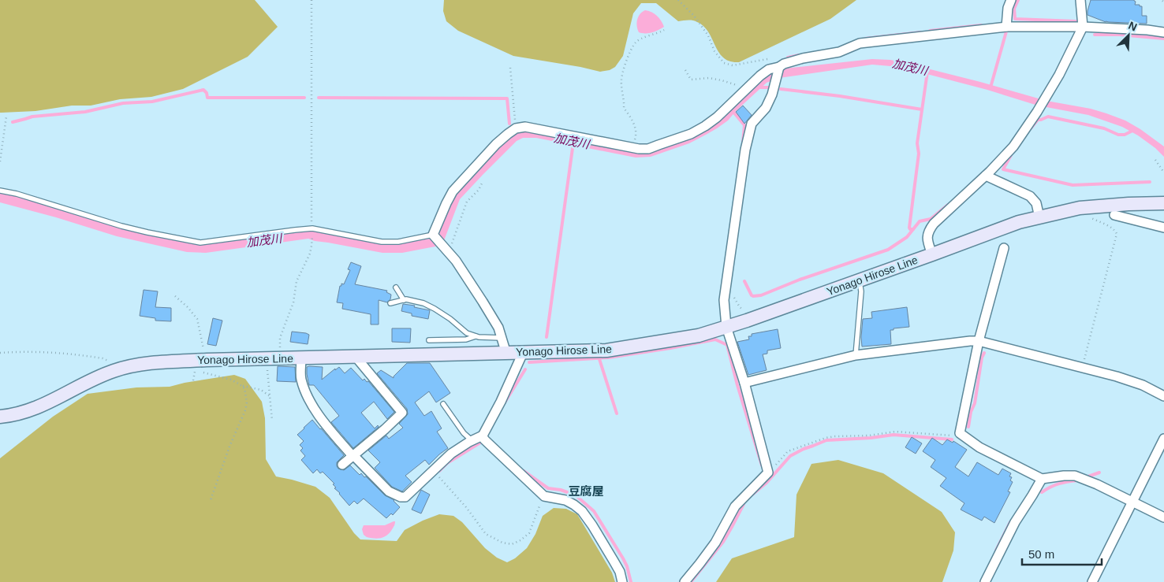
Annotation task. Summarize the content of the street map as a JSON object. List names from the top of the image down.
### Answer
{
  "streets": {
    "main road": ["Yonago Hirose Line"]
  },
  "districts": ["豆腐屋"],
  "water": ["加茂川"],
  "scale_bar": "50 m",
  "north": "top right"
}
